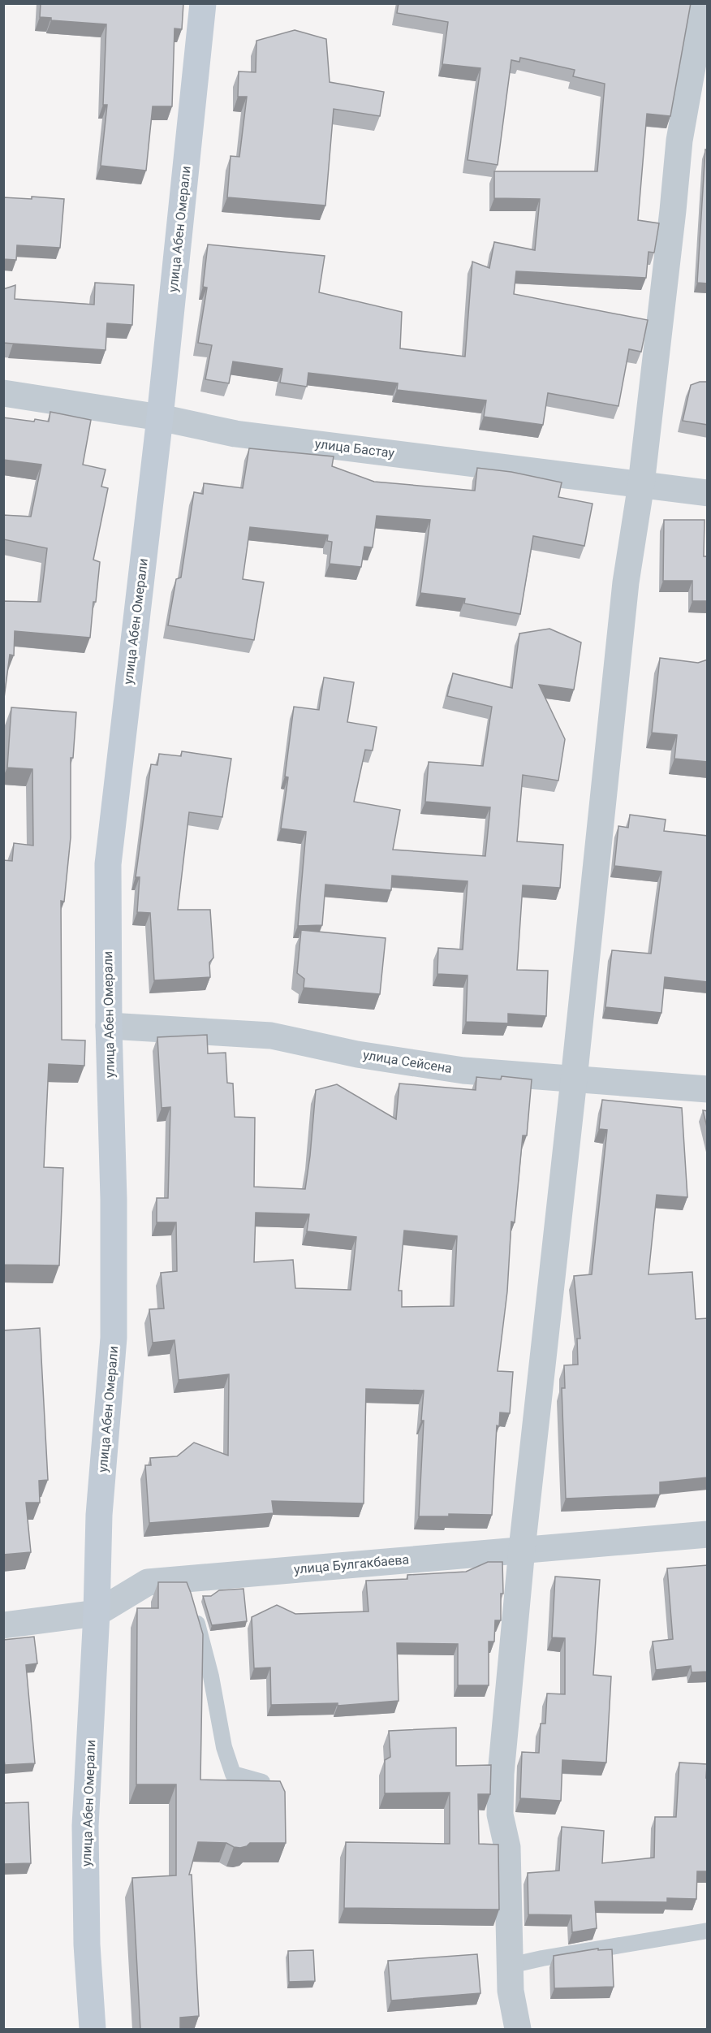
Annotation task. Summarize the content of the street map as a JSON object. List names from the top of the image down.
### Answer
{
  "streets": {
    "main road": ["улица Абен Омерали"],
    "street": ["улица Бастау", "улица Сейсена", "улица Булгакбаева"]
  },
  "crossings": [
    ["улица Абен Омерали", "улица Бастау"],
    ["улица Абен Омерали", "улица Сейсена"],
    ["улица Абен Омерали", "улица Булгакбаева"]
  ]
}
